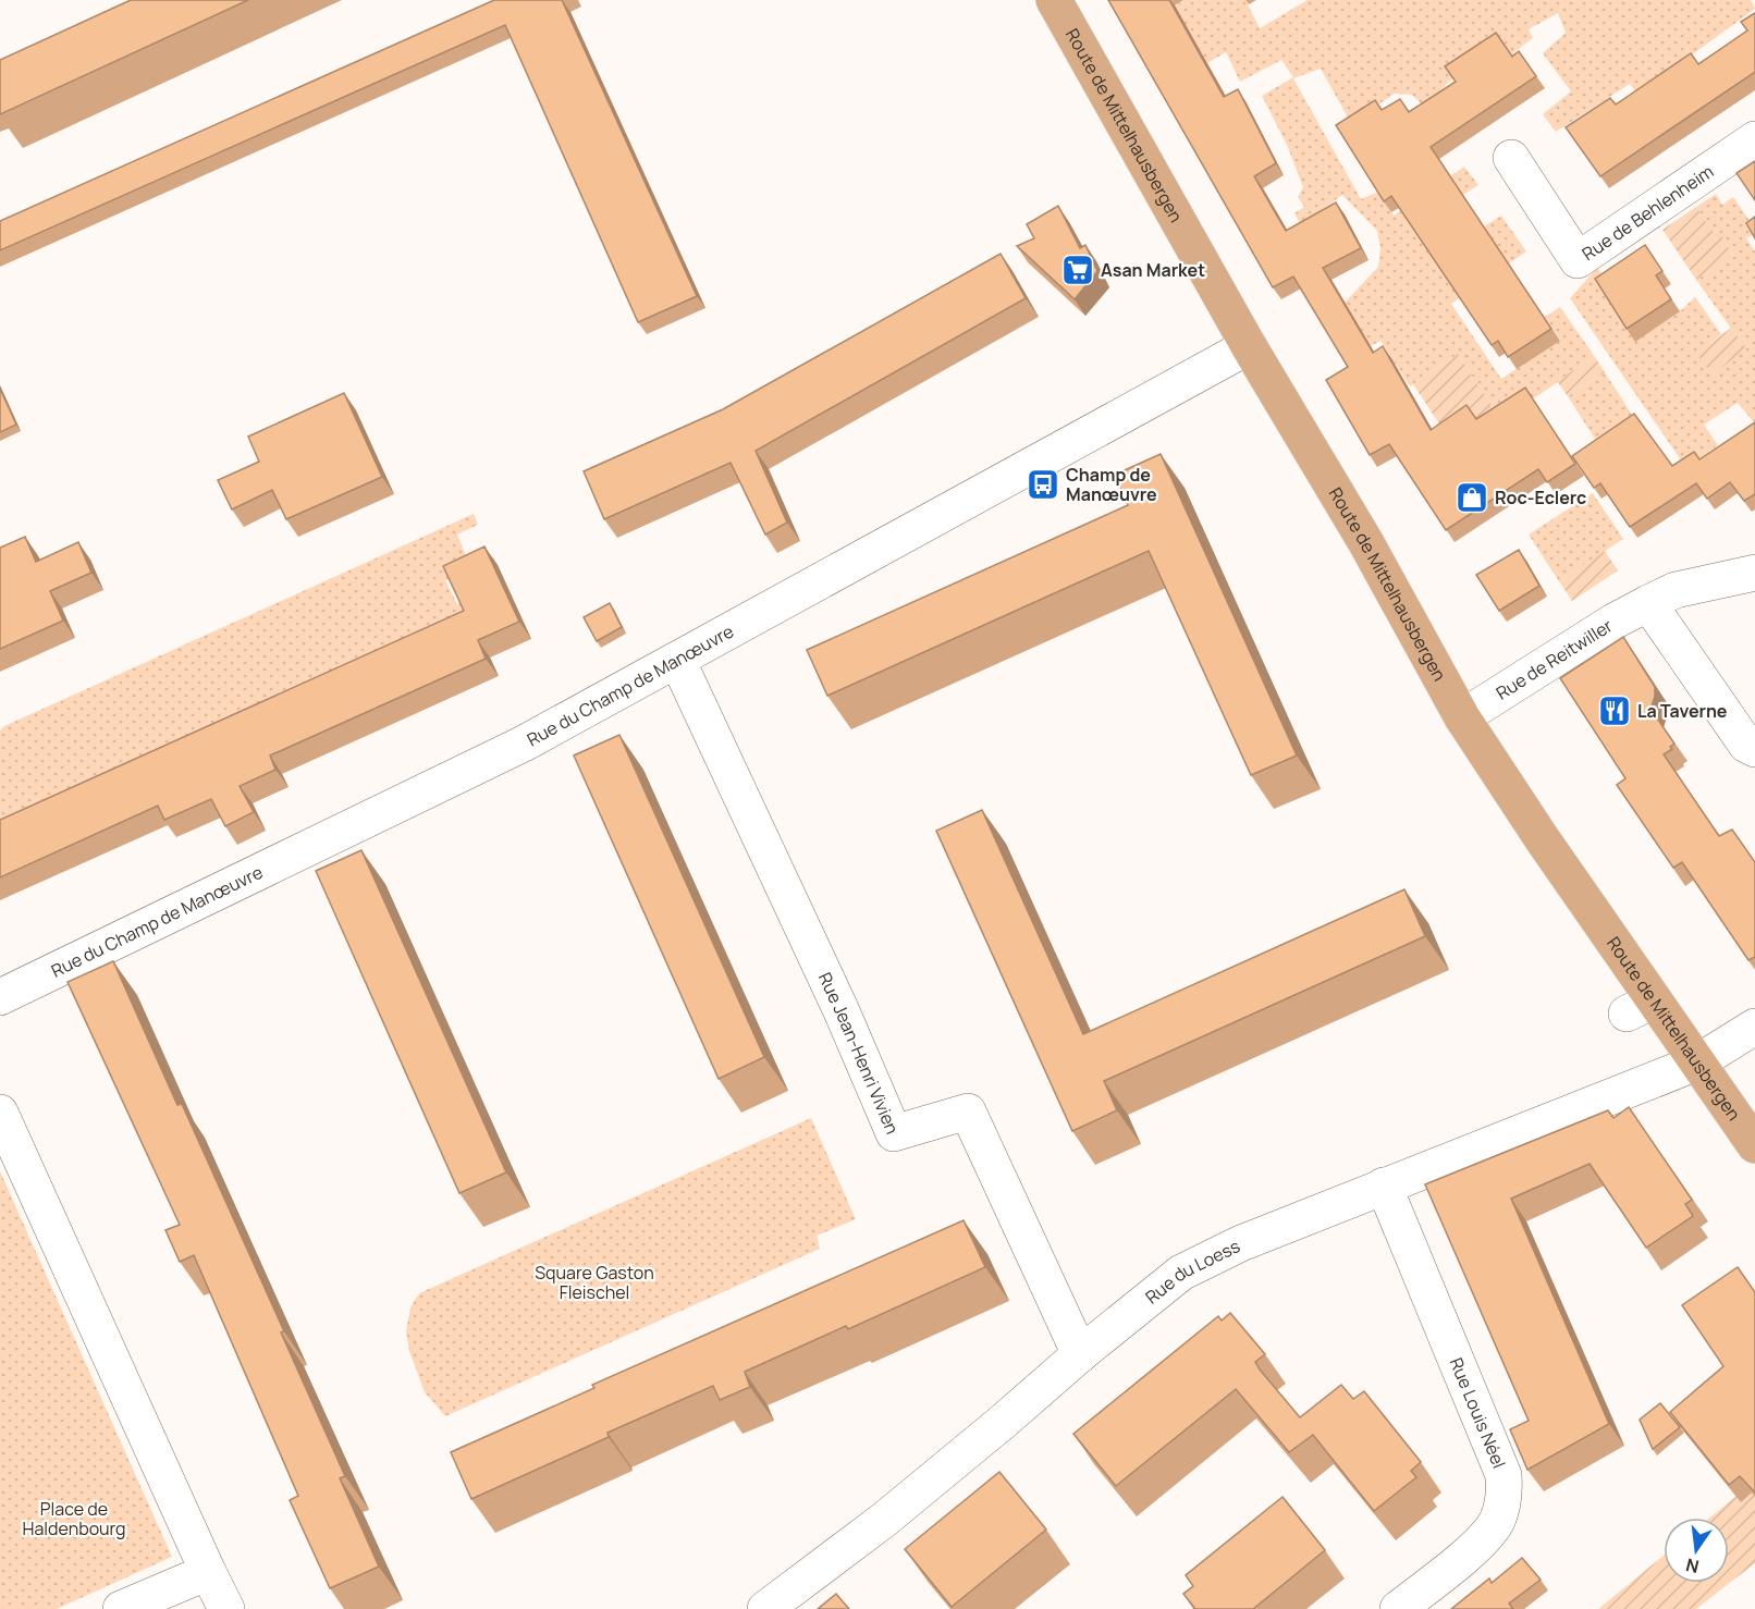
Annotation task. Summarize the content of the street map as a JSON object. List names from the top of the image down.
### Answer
{
  "streets": {
    "main road": ["Route de Mittelhausbergen"],
    "street": [
      "Rue de Behlenheim",
      "Rue de Reitwiller",
      "Rue du Champ de Manœuvre",
      "Rue Jean-Henri Vivien",
      "Rue du Loess",
      "Rue Louis Néel"
    ]
  },
  "crossings": [
    ["Route de Mittelhausbergen", "Rue de Reitwiller"],
    ["Route de Mittelhausbergen", "Rue du Champ de Manœuvre"],
    ["Route de Mittelhausbergen", "Rue du Loess"],
    ["Rue du Champ de Manœuvre", "Rue Jean-Henri Vivien"],
    ["Rue Jean-Henri Vivien", "Rue du Loess"],
    ["Rue du Loess", "Rue Louis Néel"]
  ],
  "parks": ["Square Gaston Fleischel", "Place de Haldenbourg"],
  "places": {
    "supermarket": ["Asan Market"],
    "bus stop": ["Champ de Manœuvre"],
    "shop": ["Roc-Eclerc"],
    "restaurant": ["La Taverne"]
  },
  "north": "bottom"
}
